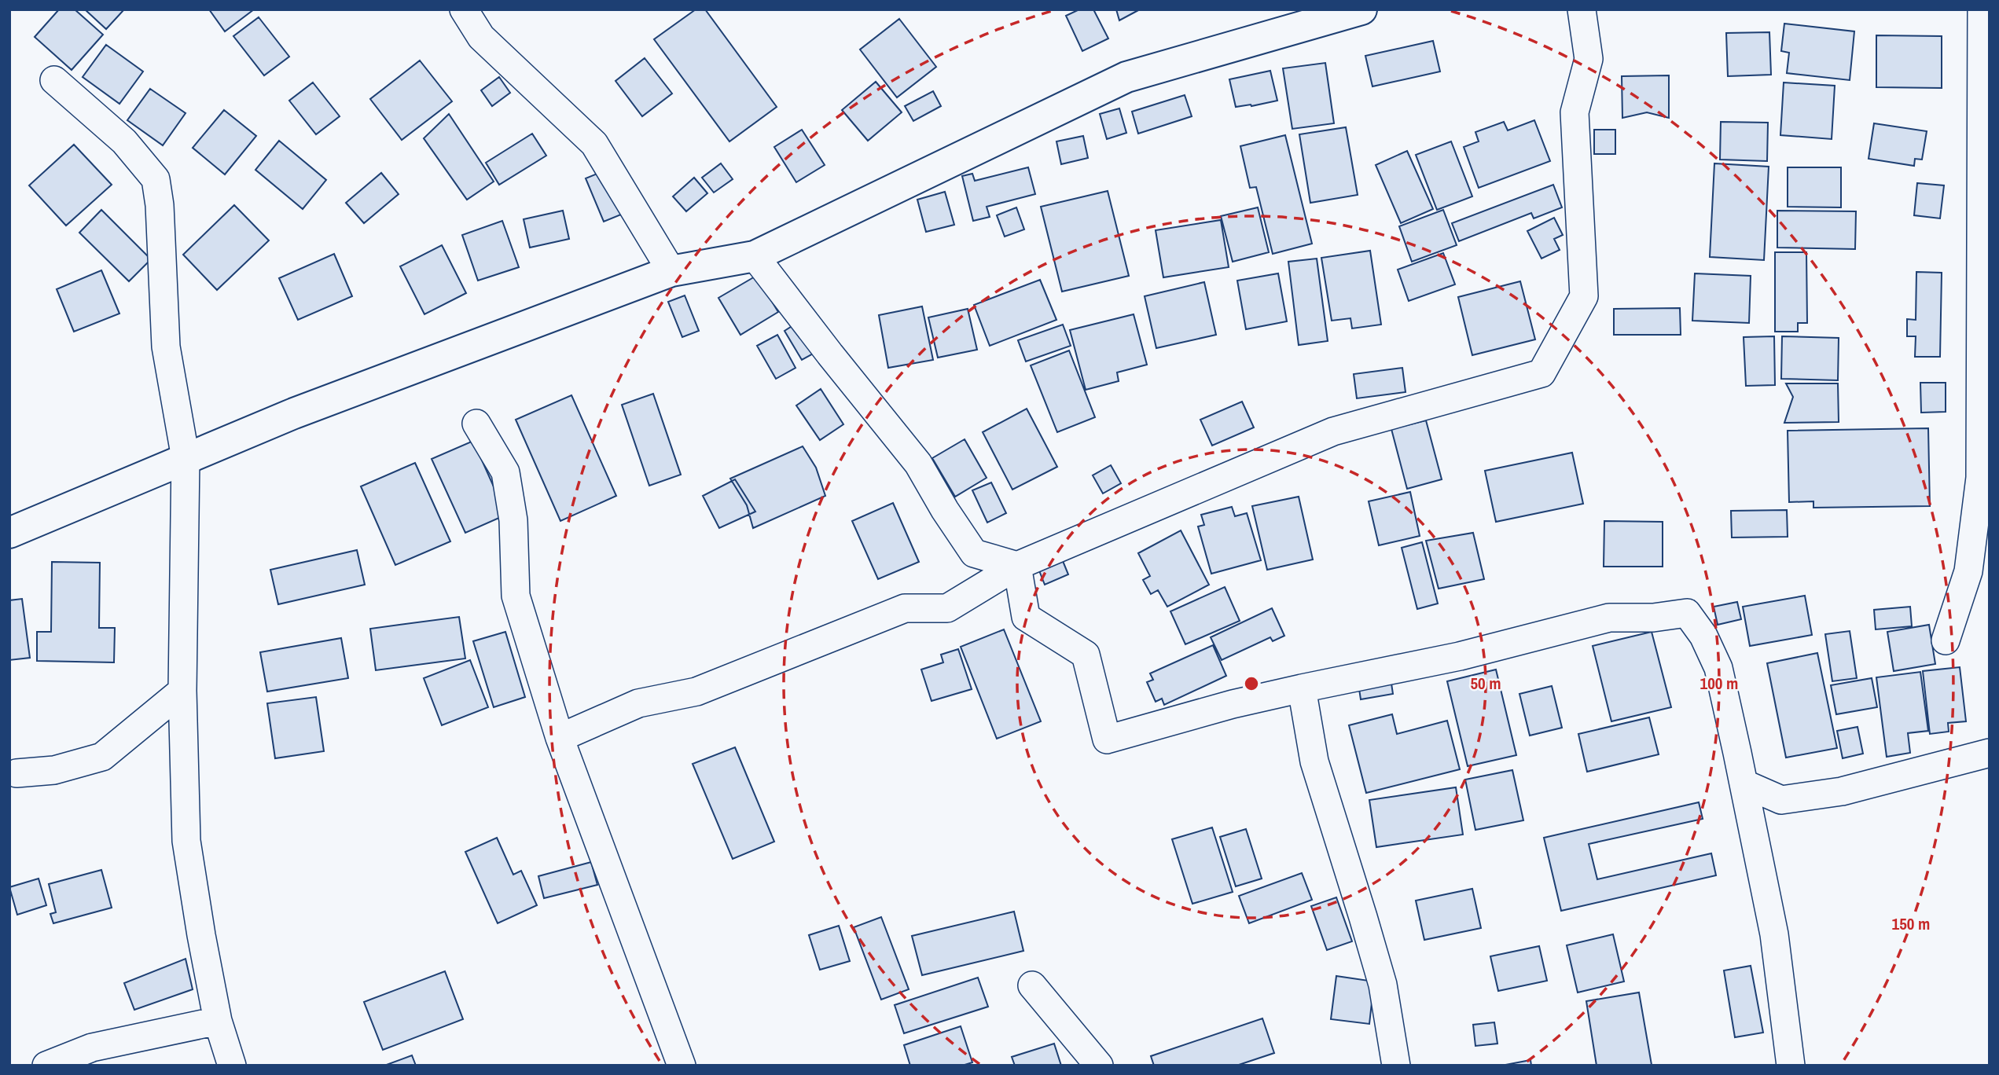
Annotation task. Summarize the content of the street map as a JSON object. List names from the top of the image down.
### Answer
{
  "rings": ["50 m", "100 m", "150 m"]
}
